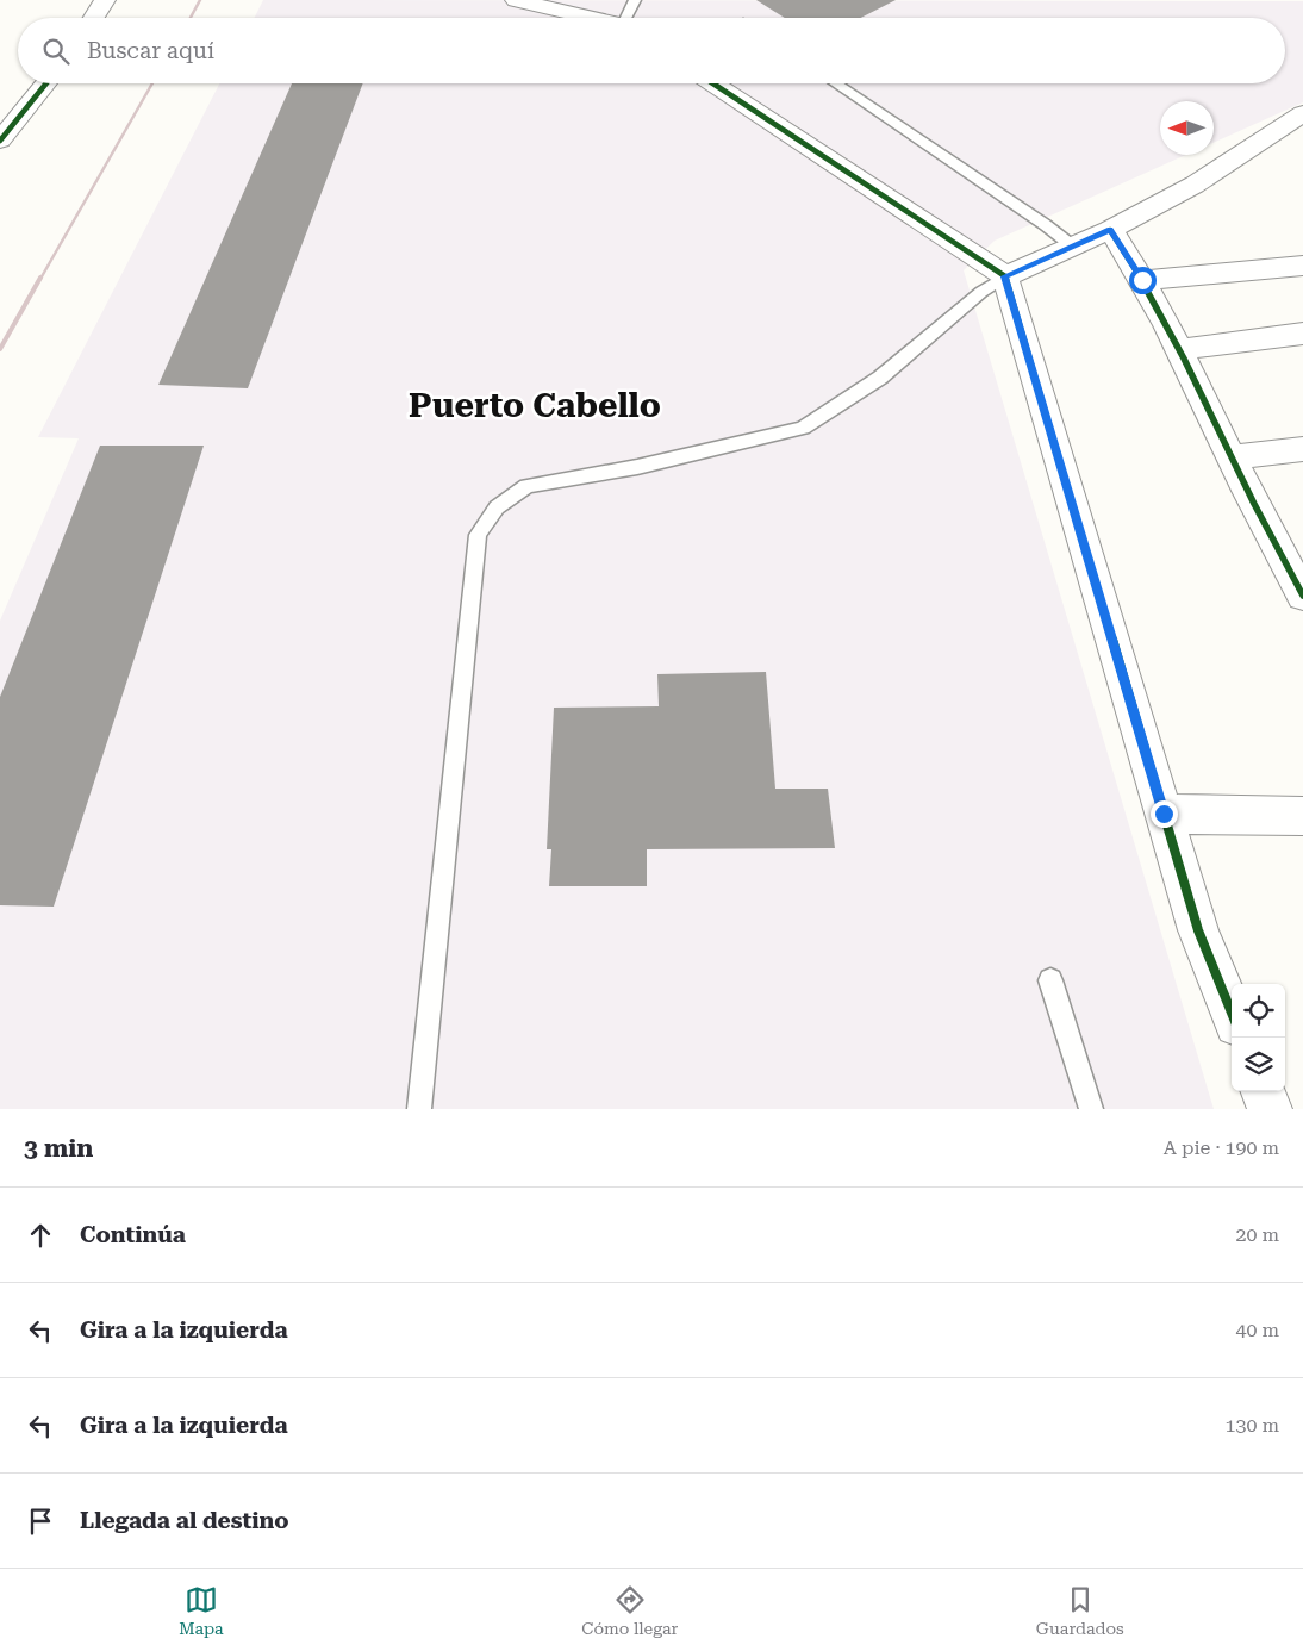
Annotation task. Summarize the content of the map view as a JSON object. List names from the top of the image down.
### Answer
{
  "districts": ["Puerto Cabello"],
  "north": "left",
  "page": {
    "search": "Buscar aquí",
    "heading": ["3 min", "A pie · 190 m"],
    "list": [
      ["Continúa", "20 m"],
      ["Gira a la izquierda", "40 m"],
      ["Gira a la izquierda", "130 m"],
      "Llegada al destino"
    ],
    "nav": ["Mapa", "Cómo llegar", "Guardados"]
  }
}
